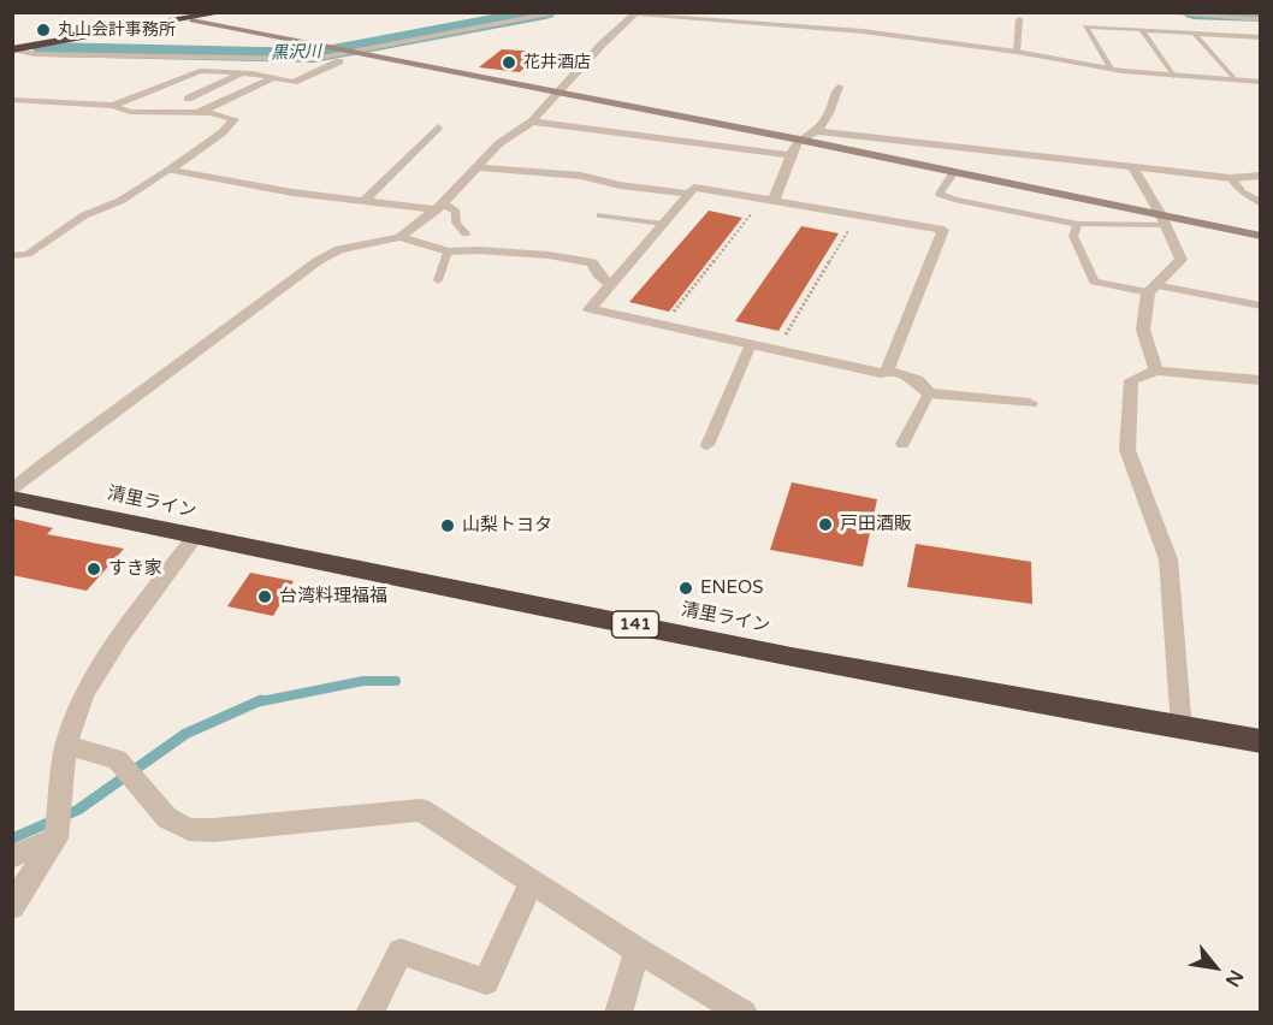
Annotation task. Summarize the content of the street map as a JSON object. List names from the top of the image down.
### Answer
{
  "streets": {
    "highway": ["清里ライン", "141"]
  },
  "water": ["黒沢川"],
  "places": [
    "丸山会計事務所",
    "花井酒店",
    "戸田酒販",
    "山梨トヨタ",
    "すき家",
    "ENEOS",
    "台湾料理福福"
  ],
  "north": "bottom right"
}
